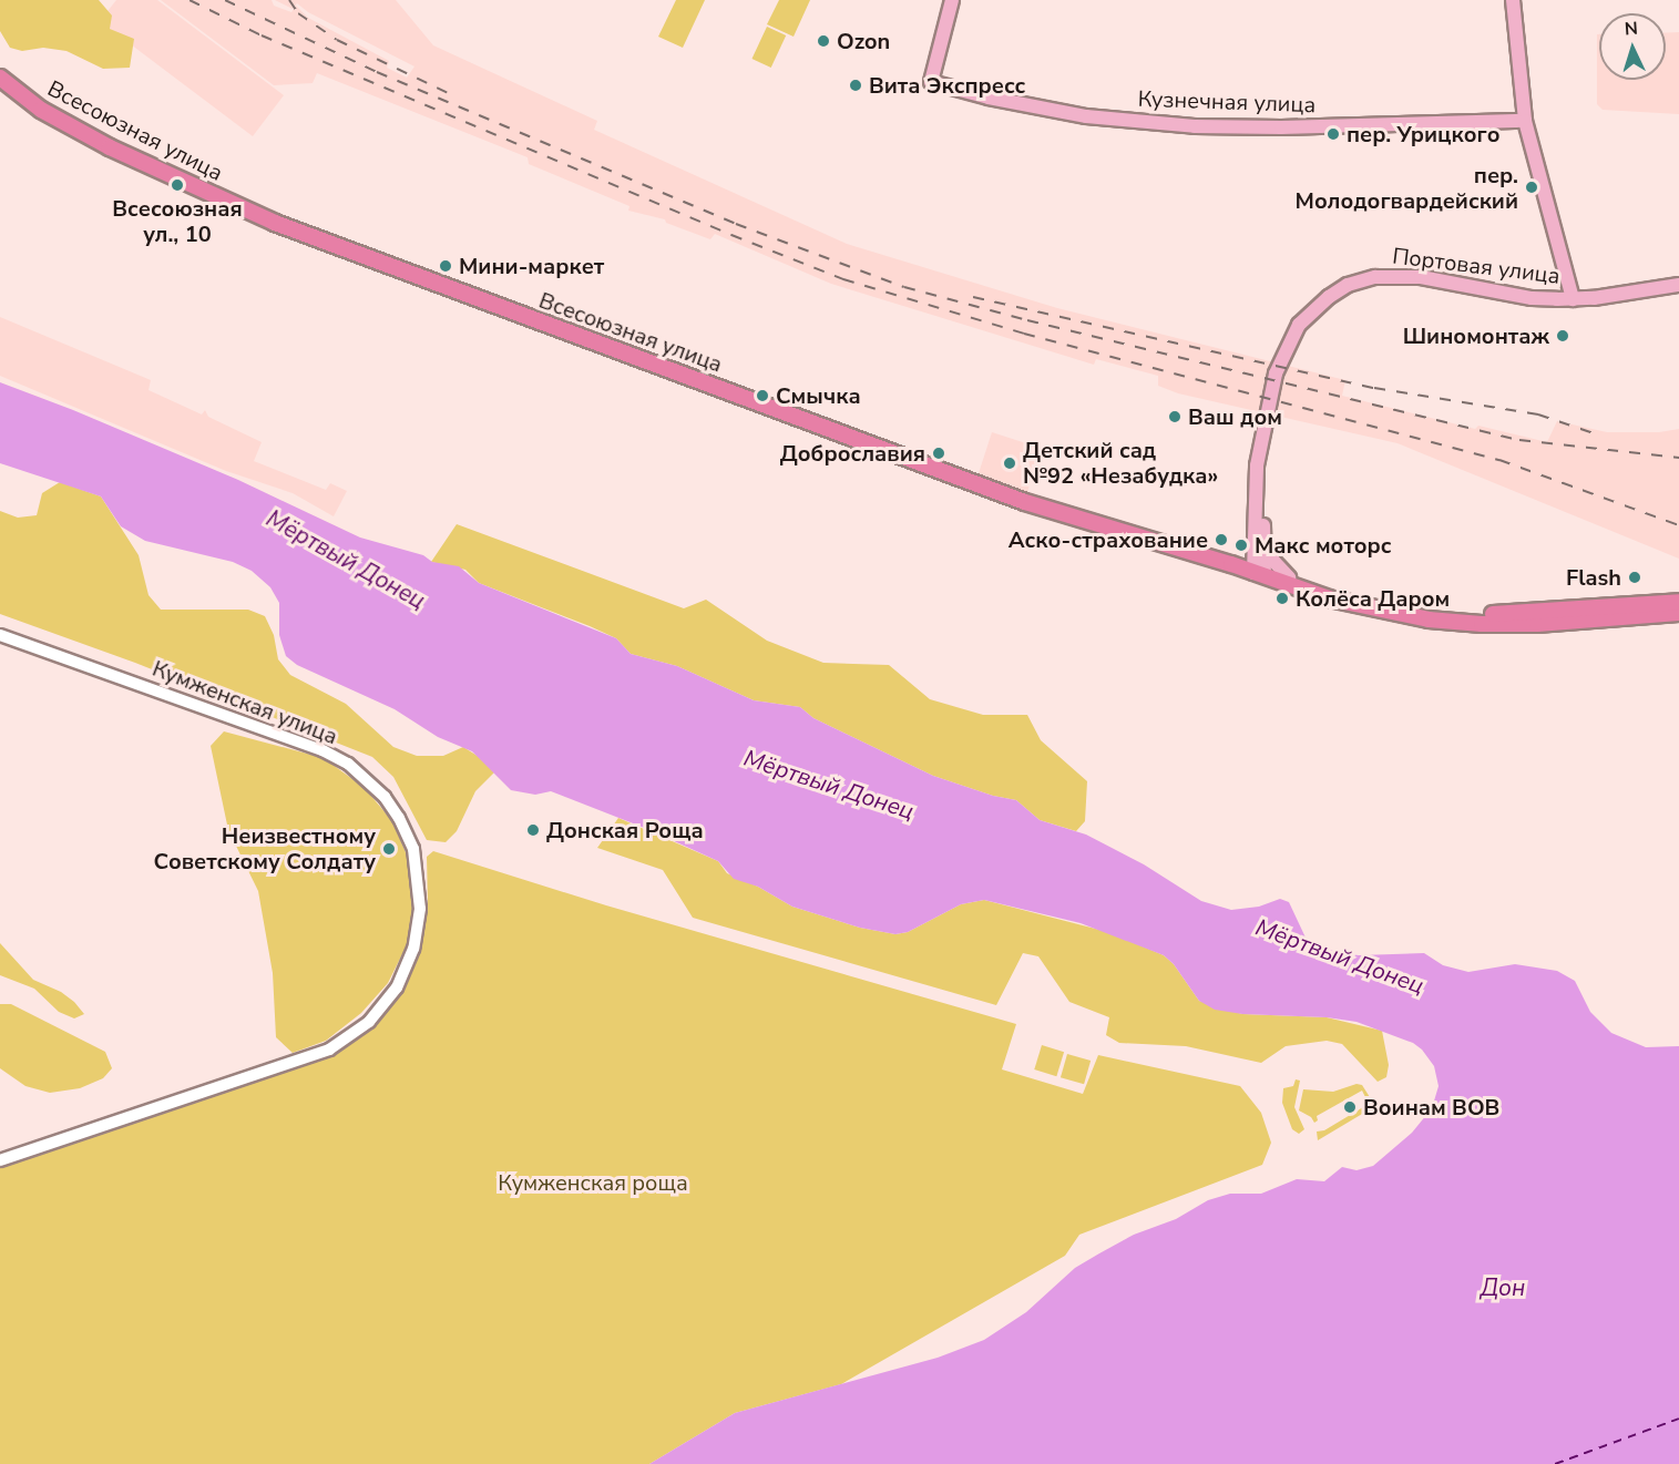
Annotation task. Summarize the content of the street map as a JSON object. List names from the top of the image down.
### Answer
{
  "streets": {
    "highway": ["Всесоюзная улица"],
    "main road": ["Кузнечная улица", "Портовая улица"],
    "street": ["Кумженская улица"]
  },
  "crossings": [
    ["Всесоюзная улица", "Портовая улица"]
  ],
  "water": ["Мёртвый Донец", "Дон"],
  "parks": ["Кумженская роща"],
  "places": [
    "Ozon",
    "Вита Экспресс",
    "пер. Урицкого",
    "Всесоюзная ул., 10",
    "пер. Молодогвардейский",
    "Мини-маркет",
    "Шиномонтаж",
    "Смычка",
    "Ваш дом",
    "Доброславия",
    "Детский сад №92 «Незабудка»",
    "Аско-страхование",
    "Макс моторс",
    "Flash",
    "Колёса Даром",
    "Донская Роща",
    "Неизвестному Советскому Солдату",
    "Воинам ВОВ"
  ],
  "north": "top"
}
